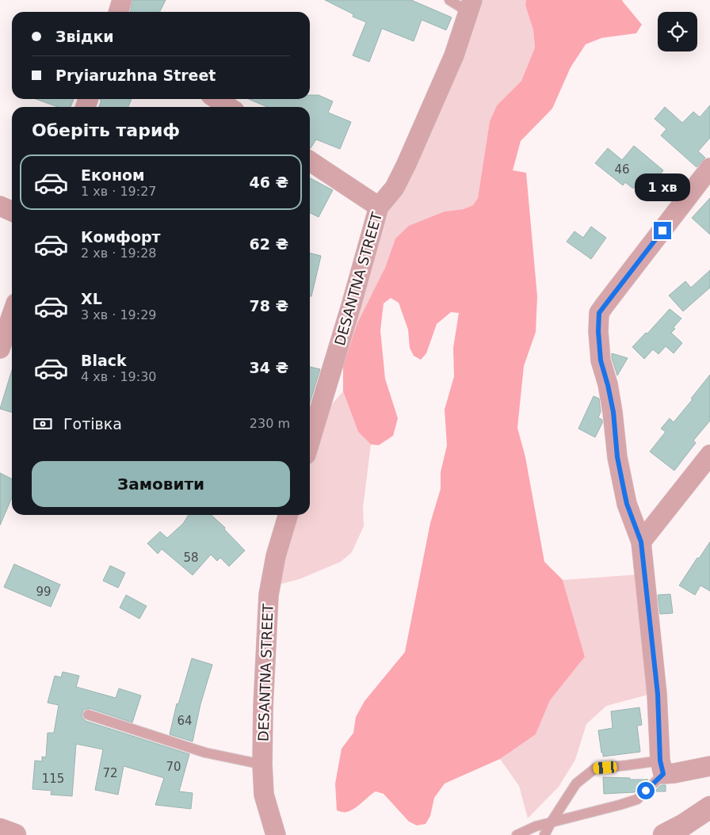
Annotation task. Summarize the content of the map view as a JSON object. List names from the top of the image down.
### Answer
{
  "streets": {
    "street": ["DESANTNA STREET"]
  },
  "house_numbers": [
    "46",
    "58",
    "99",
    "64",
    "70",
    "72",
    "115"
  ],
  "page": {
    "banner": ["Звідки", "Pryiaruzhna Street"],
    "heading": "Оберіть тариф",
    "list": [
      {
        "name": "Економ",
        "note": "1 хв · 19:27",
        "value": "46 ₴"
      },
      {
        "name": "Комфорт",
        "note": "2 хв · 19:28",
        "value": "62 ₴"
      },
      {
        "name": "XL",
        "note": "3 хв · 19:29",
        "value": "78 ₴"
      },
      {
        "name": "Black",
        "note": "4 хв · 19:30",
        "value": "34 ₴"
      }
    ],
    "bubble": "1 хв",
    "pay": ["Готівка", "230 m"],
    "buttons": "Замовити"
  }
}
